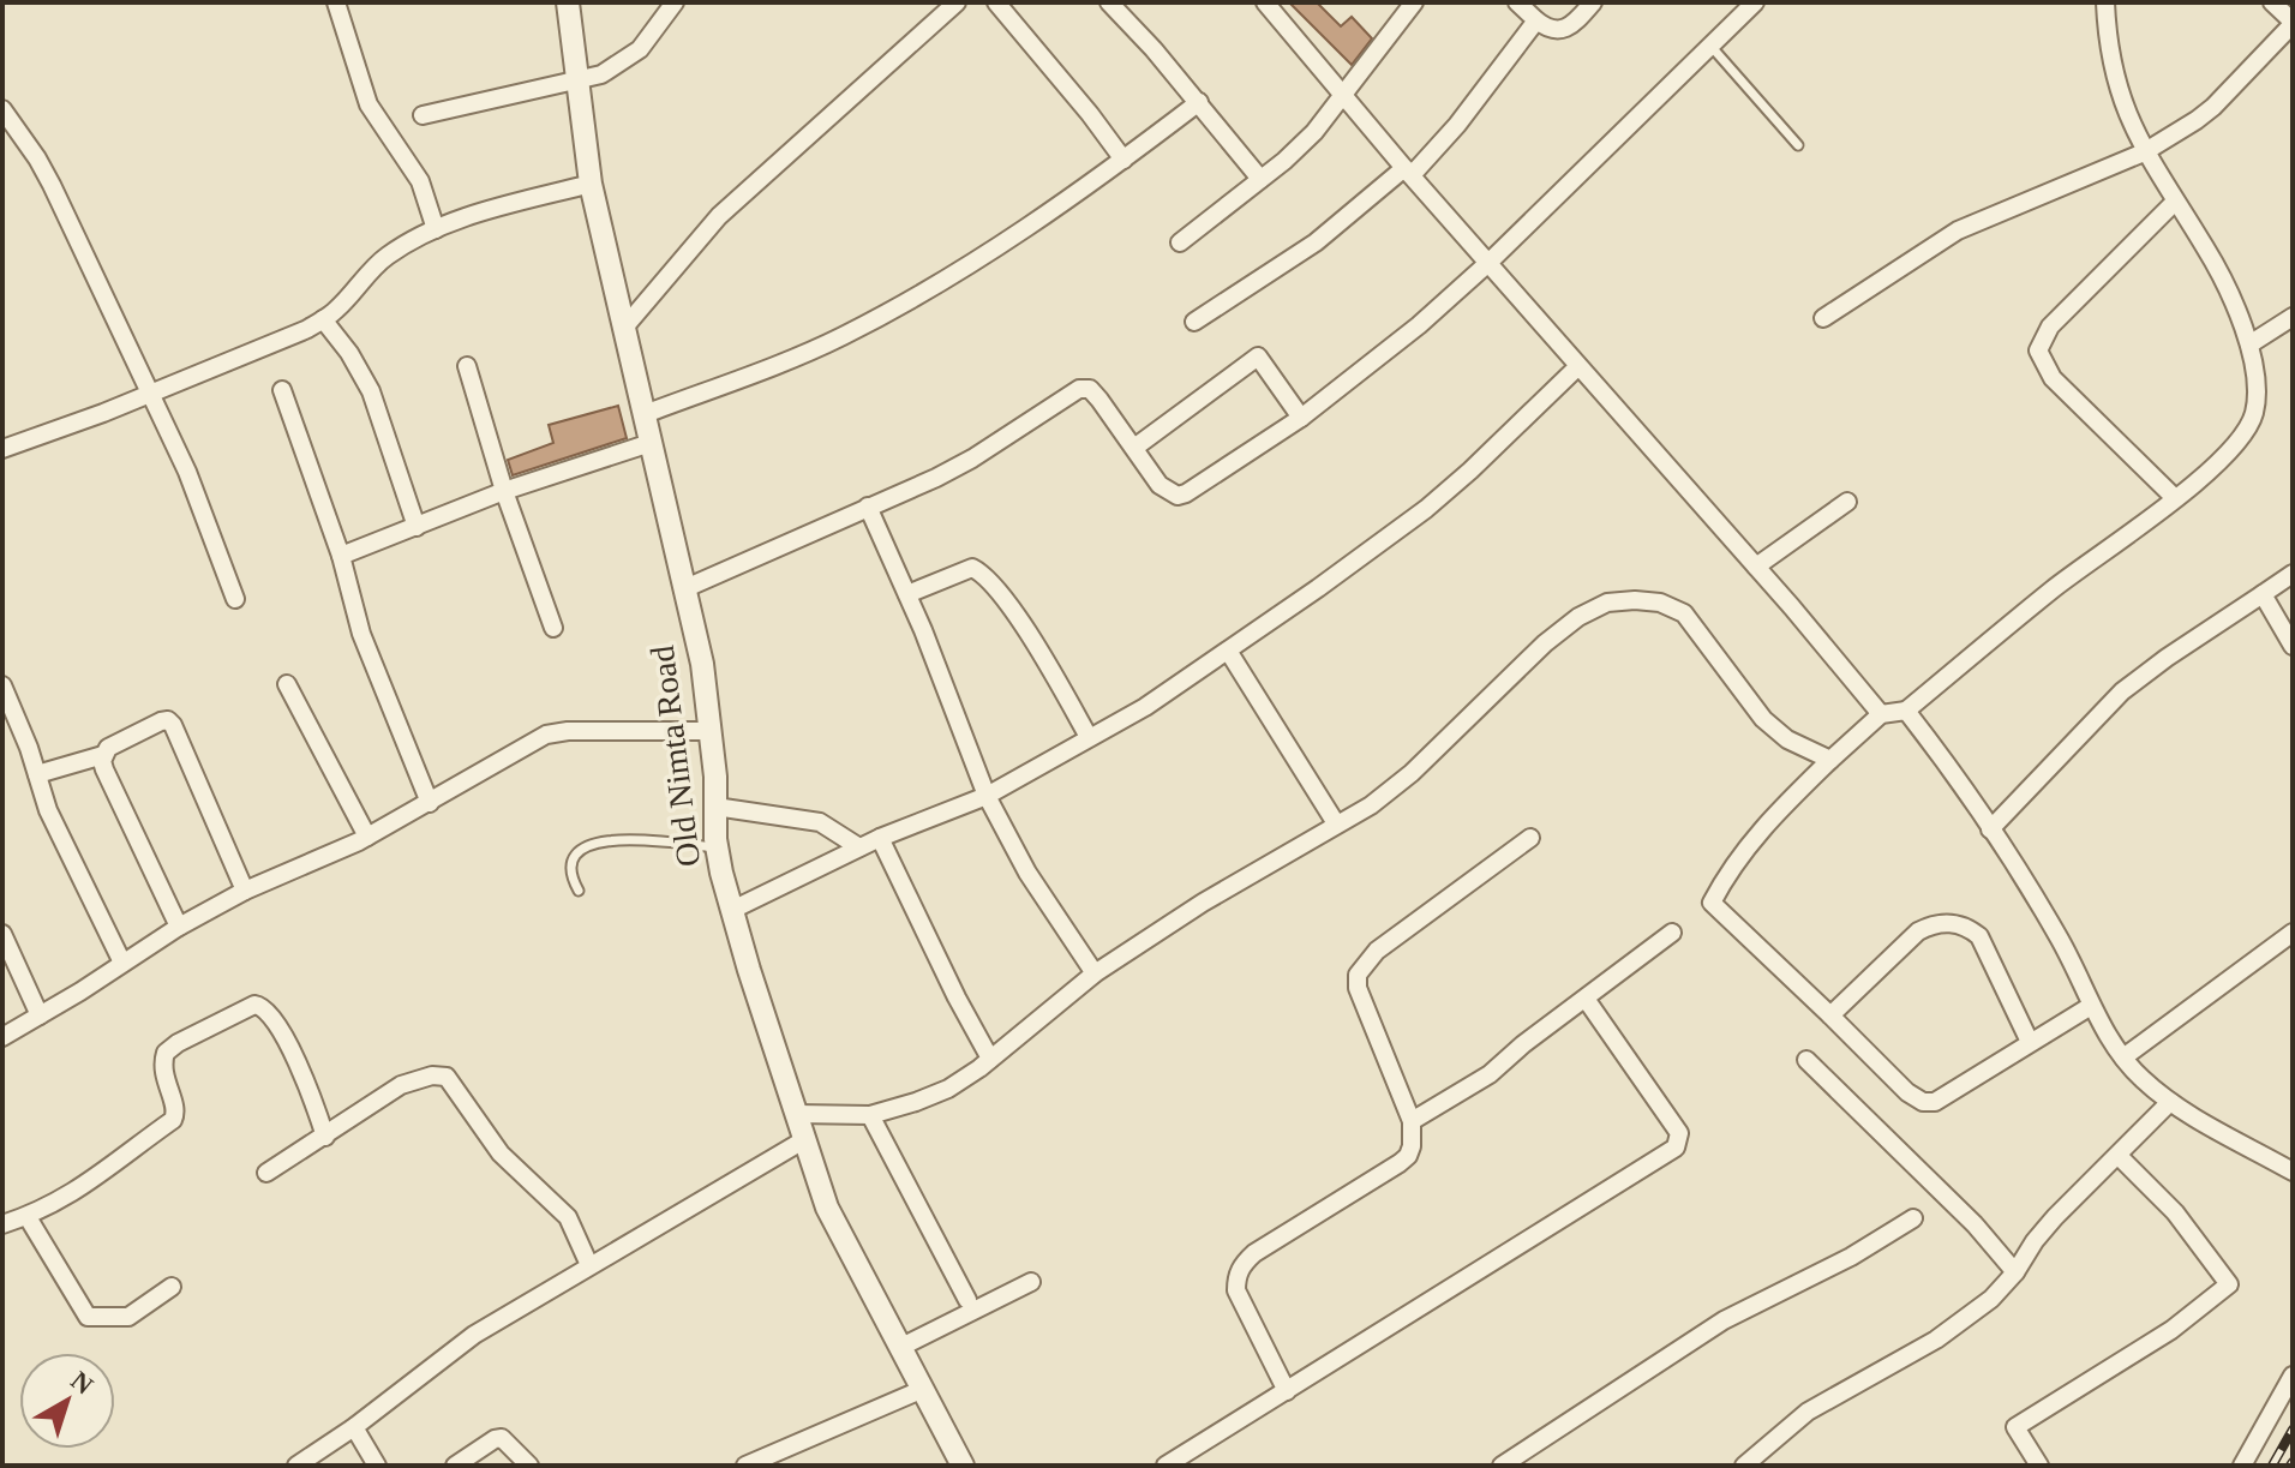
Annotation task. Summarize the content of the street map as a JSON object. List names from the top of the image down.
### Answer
{
  "streets": {
    "street": ["Old Nimta Road"]
  },
  "north": "top right"
}
